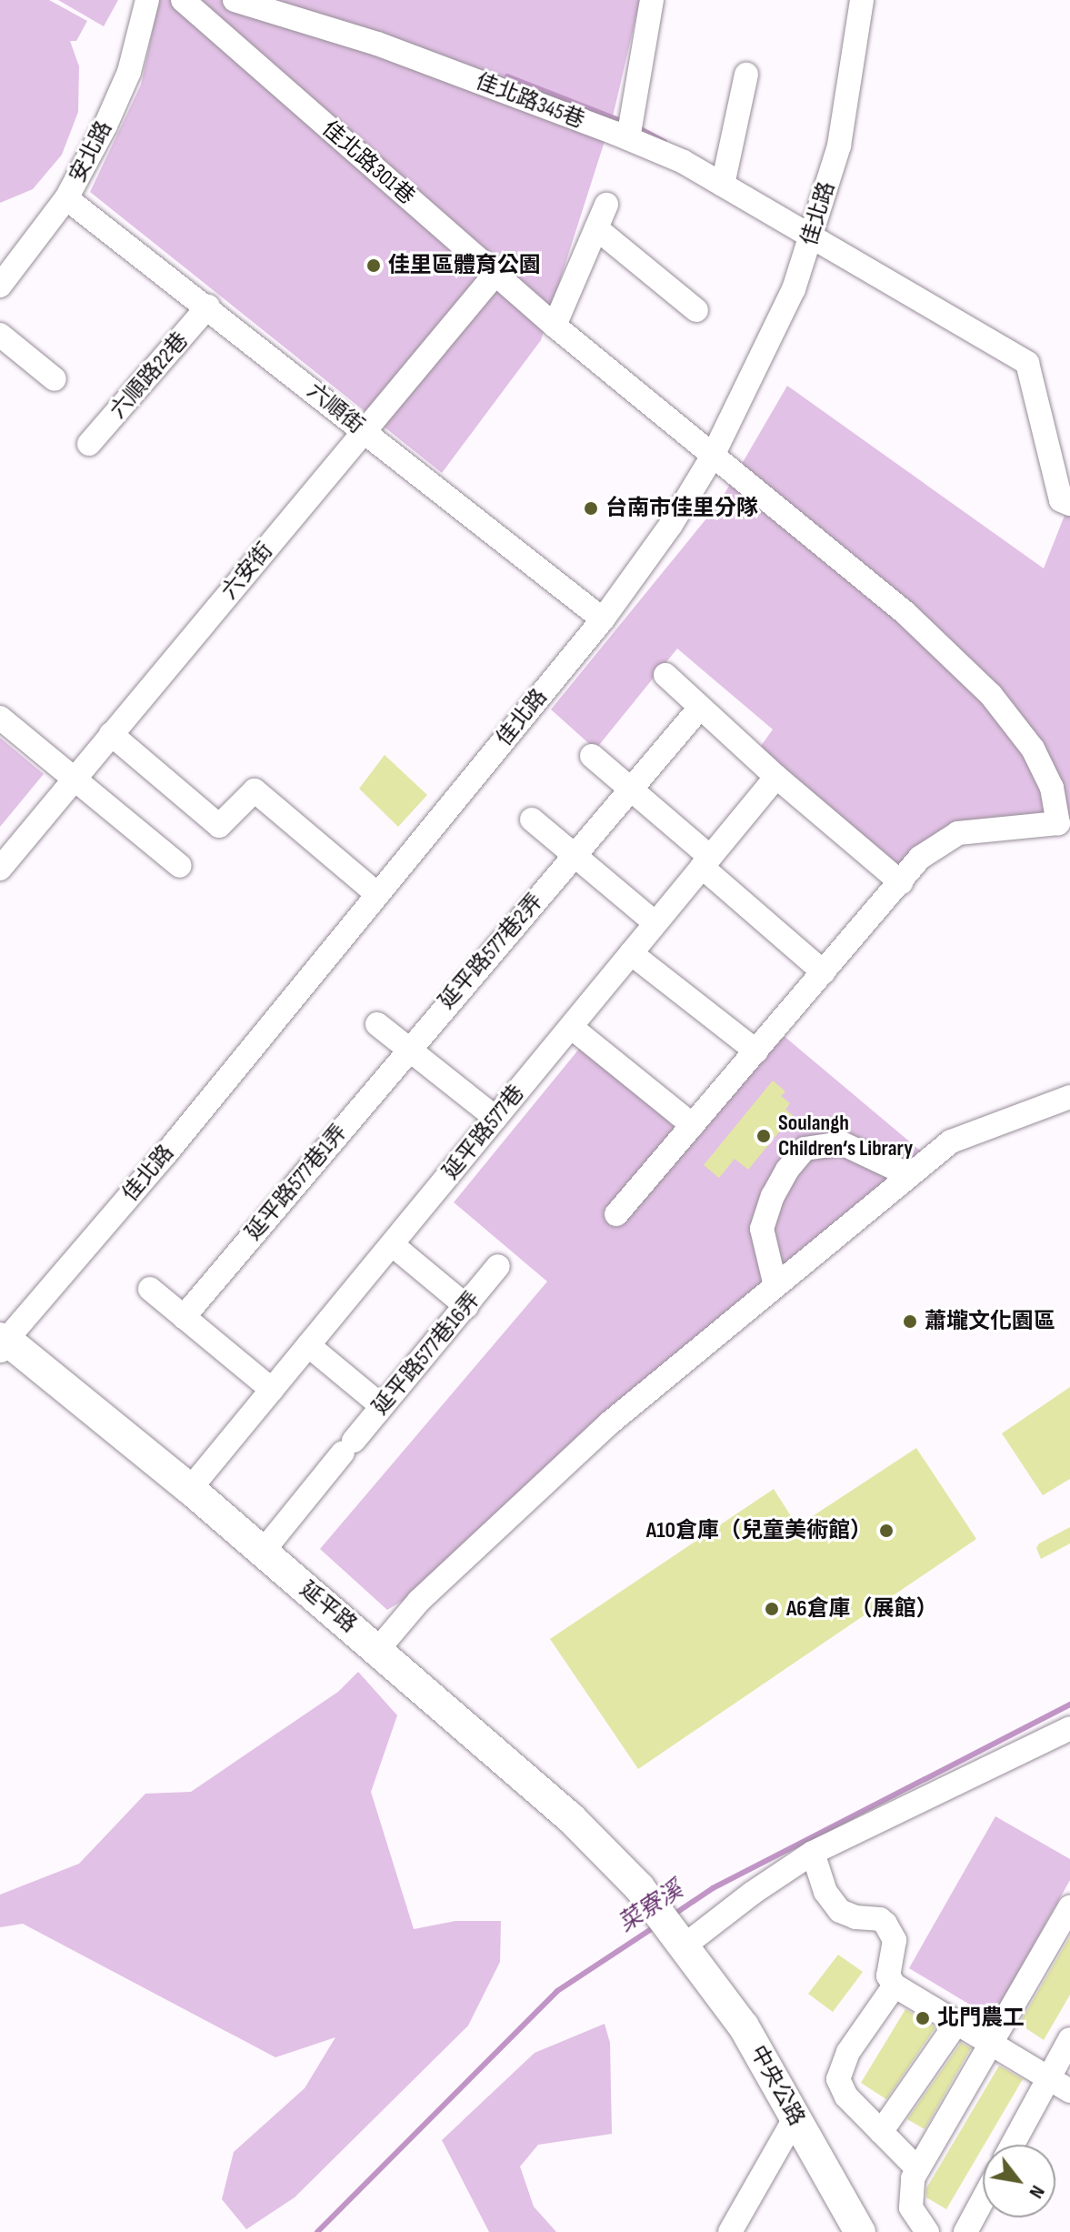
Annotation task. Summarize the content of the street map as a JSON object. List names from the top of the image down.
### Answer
{
  "streets": {
    "main road": ["延平路", "中央公路"],
    "street": [
      "佳北路345巷",
      "安北路",
      "佳北路301巷",
      "佳北路",
      "六順路22巷",
      "六順街",
      "六安街",
      "延平路577巷2弄",
      "延平路577巷",
      "延平路577巷1弄",
      "延平路577巷16弄"
    ]
  },
  "crossings": [
    ["佳北路345巷", "佳北路"],
    ["安北路", "六順街"],
    ["佳北路301巷", "佳北路"],
    ["佳北路301巷", "六安街"],
    ["佳北路", "六順街"],
    ["佳北路", "延平路"],
    ["六順路22巷", "六順街"],
    ["六順街", "六安街"],
    ["延平路577巷2弄", "延平路577巷1弄"],
    ["延平路577巷", "延平路"],
    ["延平路577巷16弄", "延平路"],
    ["延平路", "中央公路"]
  ],
  "water": ["菜寮溪"],
  "places": [
    "佳里區體育公園",
    "台南市佳里分隊",
    "Soulangh Children‘s Library",
    "蕭壠文化園區",
    "A10倉庫（兒童美術館）",
    "A6倉庫（展館）",
    "北門農工"
  ],
  "north": "bottom right"
}
